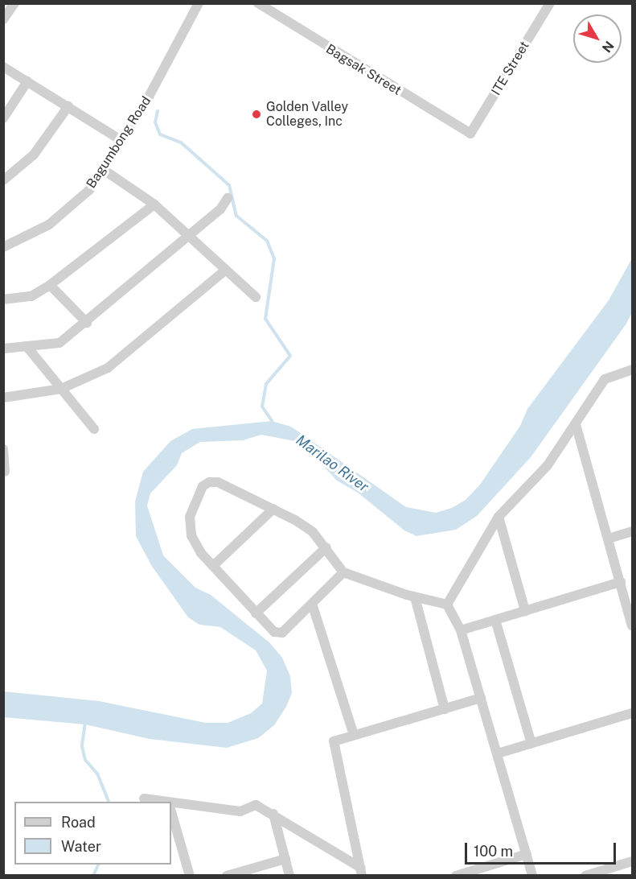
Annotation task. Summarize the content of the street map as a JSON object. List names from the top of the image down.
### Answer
{
  "streets": {
    "street": ["ITE Street", "Bagsak Street", "Bagumbong Road"]
  },
  "crossings": [
    ["ITE Street", "Bagsak Street"]
  ],
  "water": ["Marilao River"],
  "places": ["Golden Valley Colleges, Inc"],
  "legend": ["Road", "Water"],
  "scale_bar": "100 m",
  "north": "bottom right"
}
